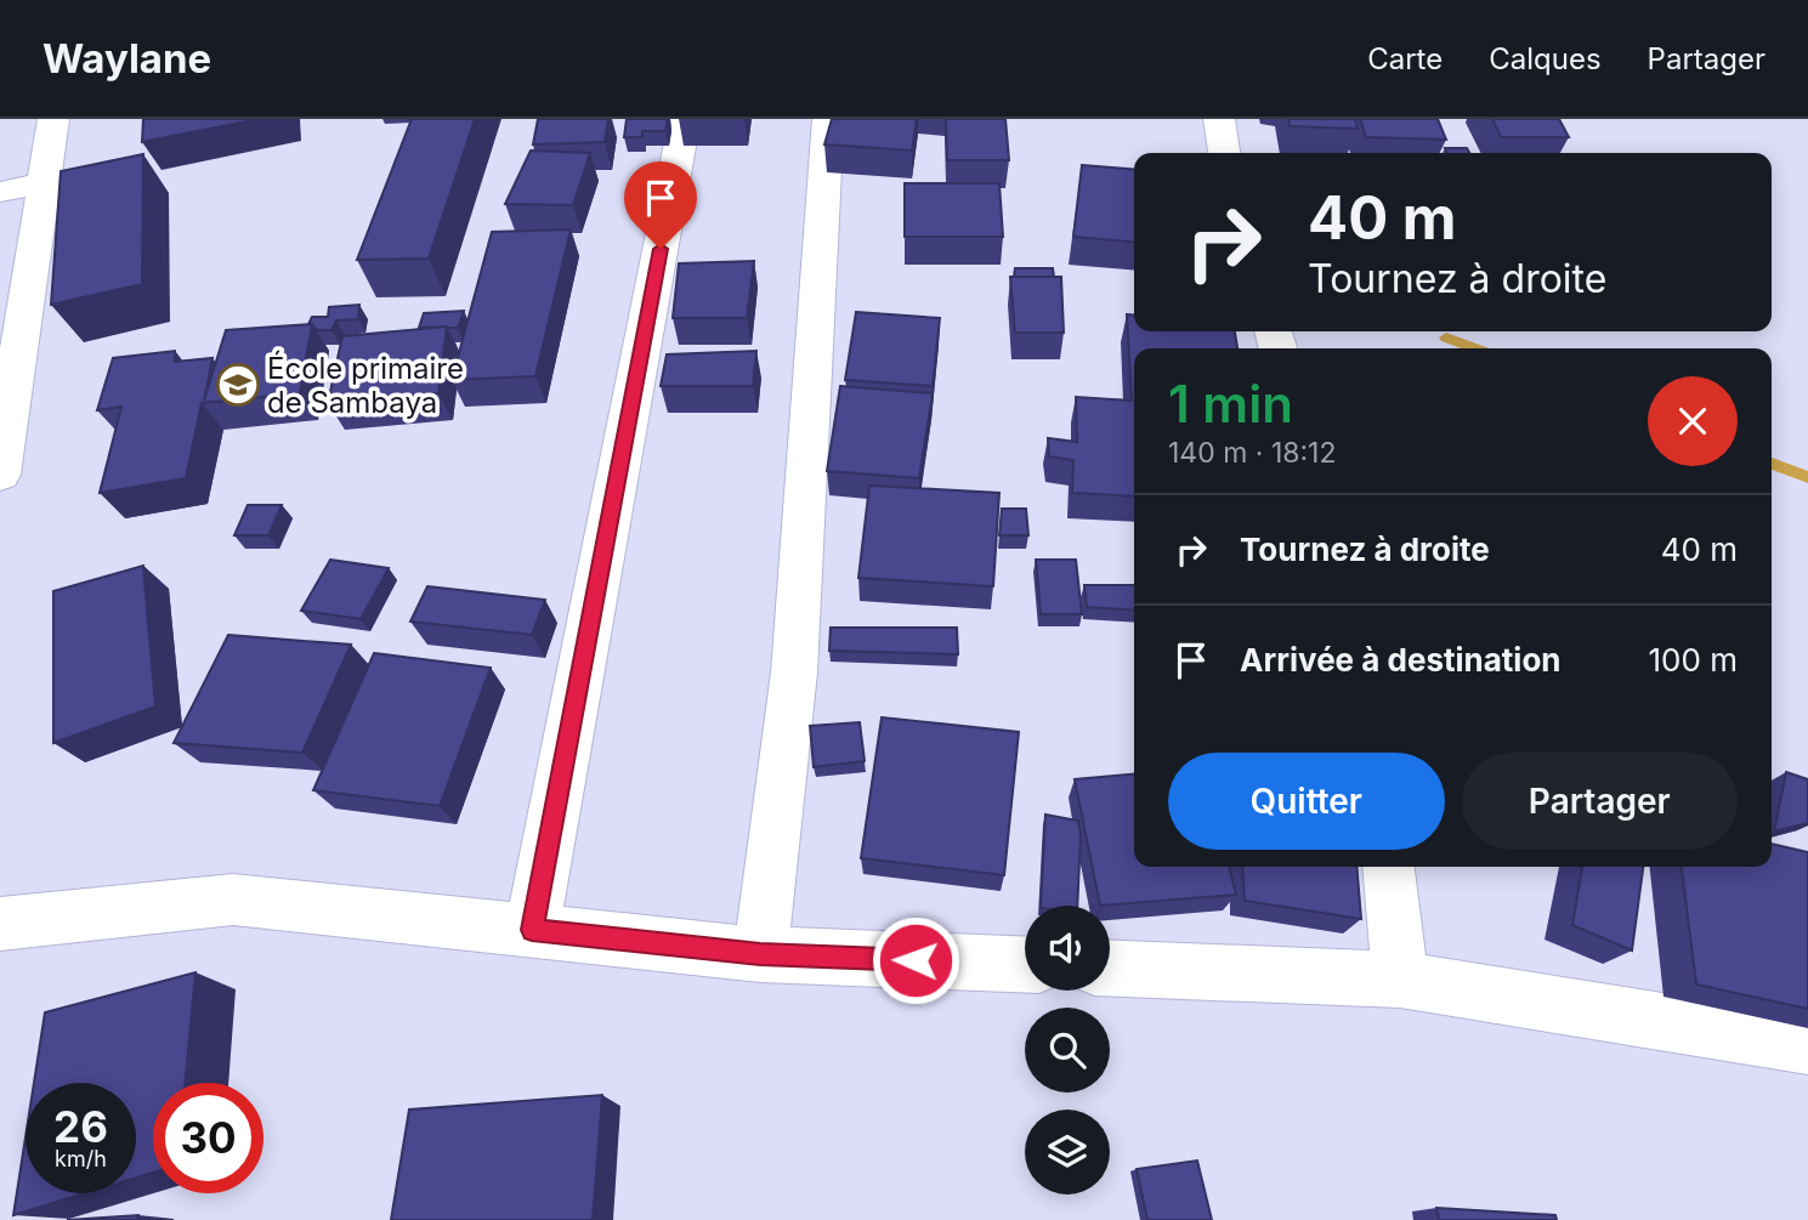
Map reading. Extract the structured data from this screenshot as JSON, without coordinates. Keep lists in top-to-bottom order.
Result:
{
  "places": {
    "school or university": ["École primaire de Sambaya"]
  },
  "page": {
    "header": "Waylane",
    "nav": ["Carte", "Calques", "Partager"],
    "turn": ["40 m", "Tournez à droite"],
    "heading": ["1 min", "140 m · 18:12"],
    "list": [
      {
        "name": "Tournez à droite",
        "value": "40 m"
      },
      {
        "name": "Arrivée à destination",
        "value": "100 m"
      }
    ],
    "buttons": ["Quitter", "Partager"],
    "speed": "26 km/h",
    "limit": "30"
  }
}
